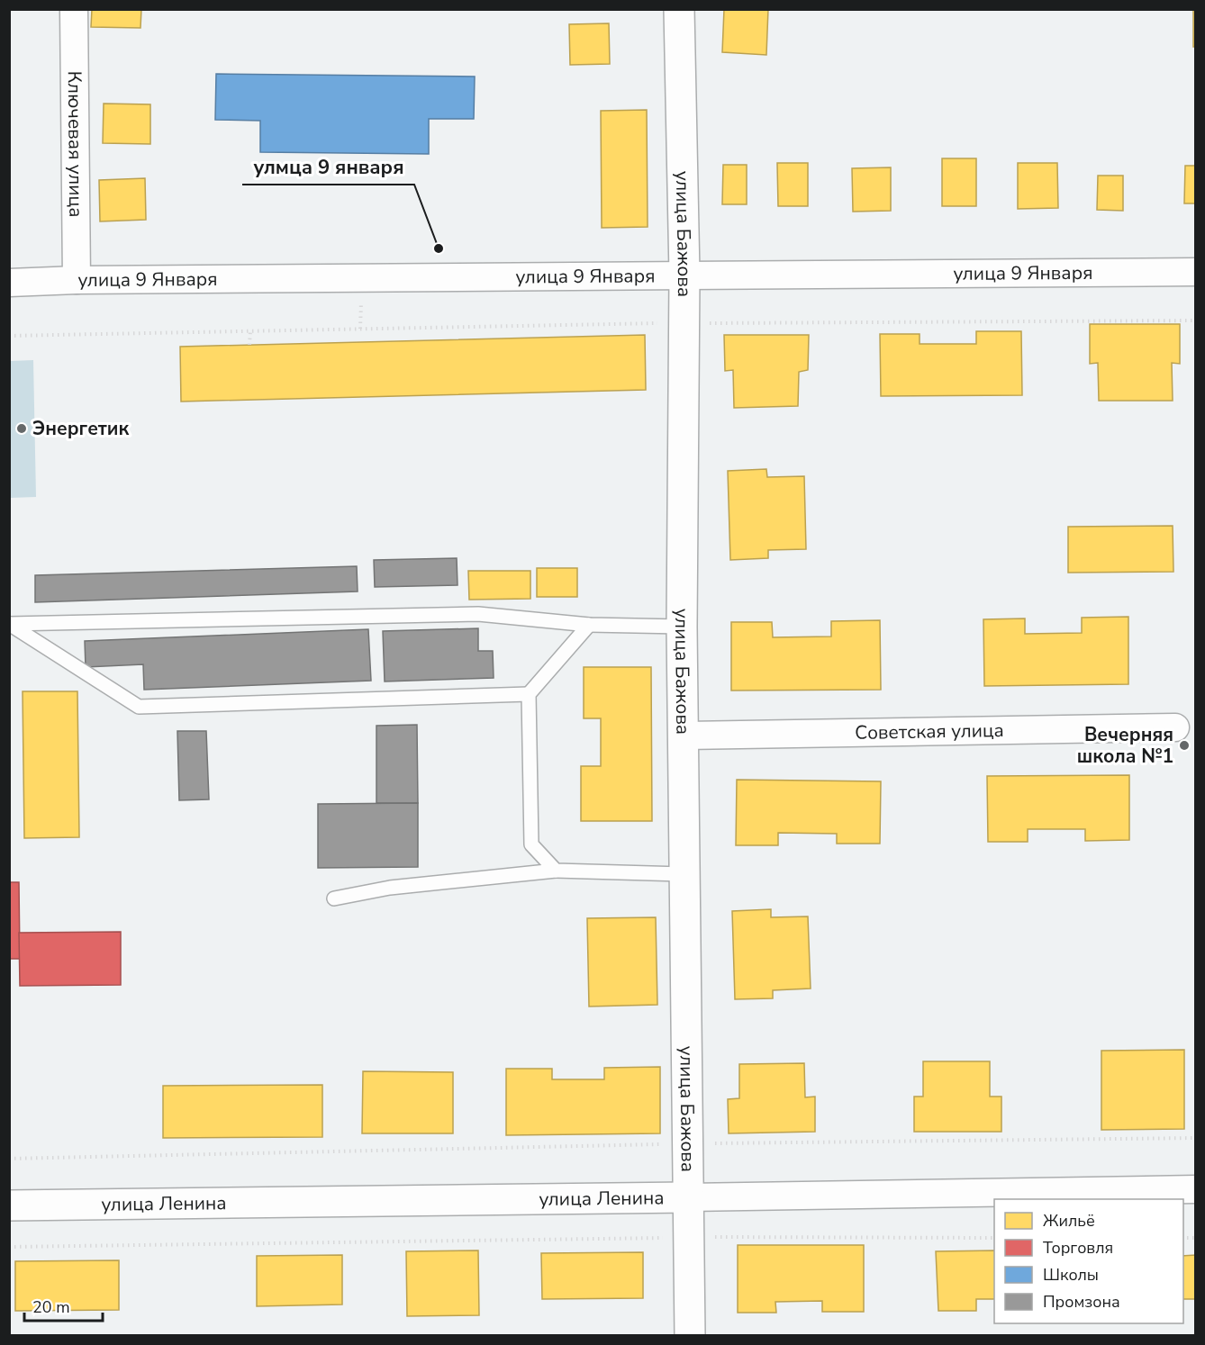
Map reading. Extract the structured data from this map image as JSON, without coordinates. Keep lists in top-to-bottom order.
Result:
{
  "streets": {
    "street": [
      "Ключевая улица",
      "улица Бажова",
      "улица 9 Января",
      "Советская улица",
      "улица Ленина"
    ]
  },
  "crossings": [
    ["Ключевая улица", "улица 9 Января"],
    ["улица Бажова", "улица 9 Января"],
    ["улица Бажова", "Советская улица"],
    ["улица Бажова", "улица Ленина"]
  ],
  "places": ["улмца 9 января", "Энергетик", "Вечерняя школа №1"],
  "legend": [
    "Жильё",
    "Торговля",
    "Школы",
    "Промзона"
  ],
  "scale_bar": "20 m"
}
